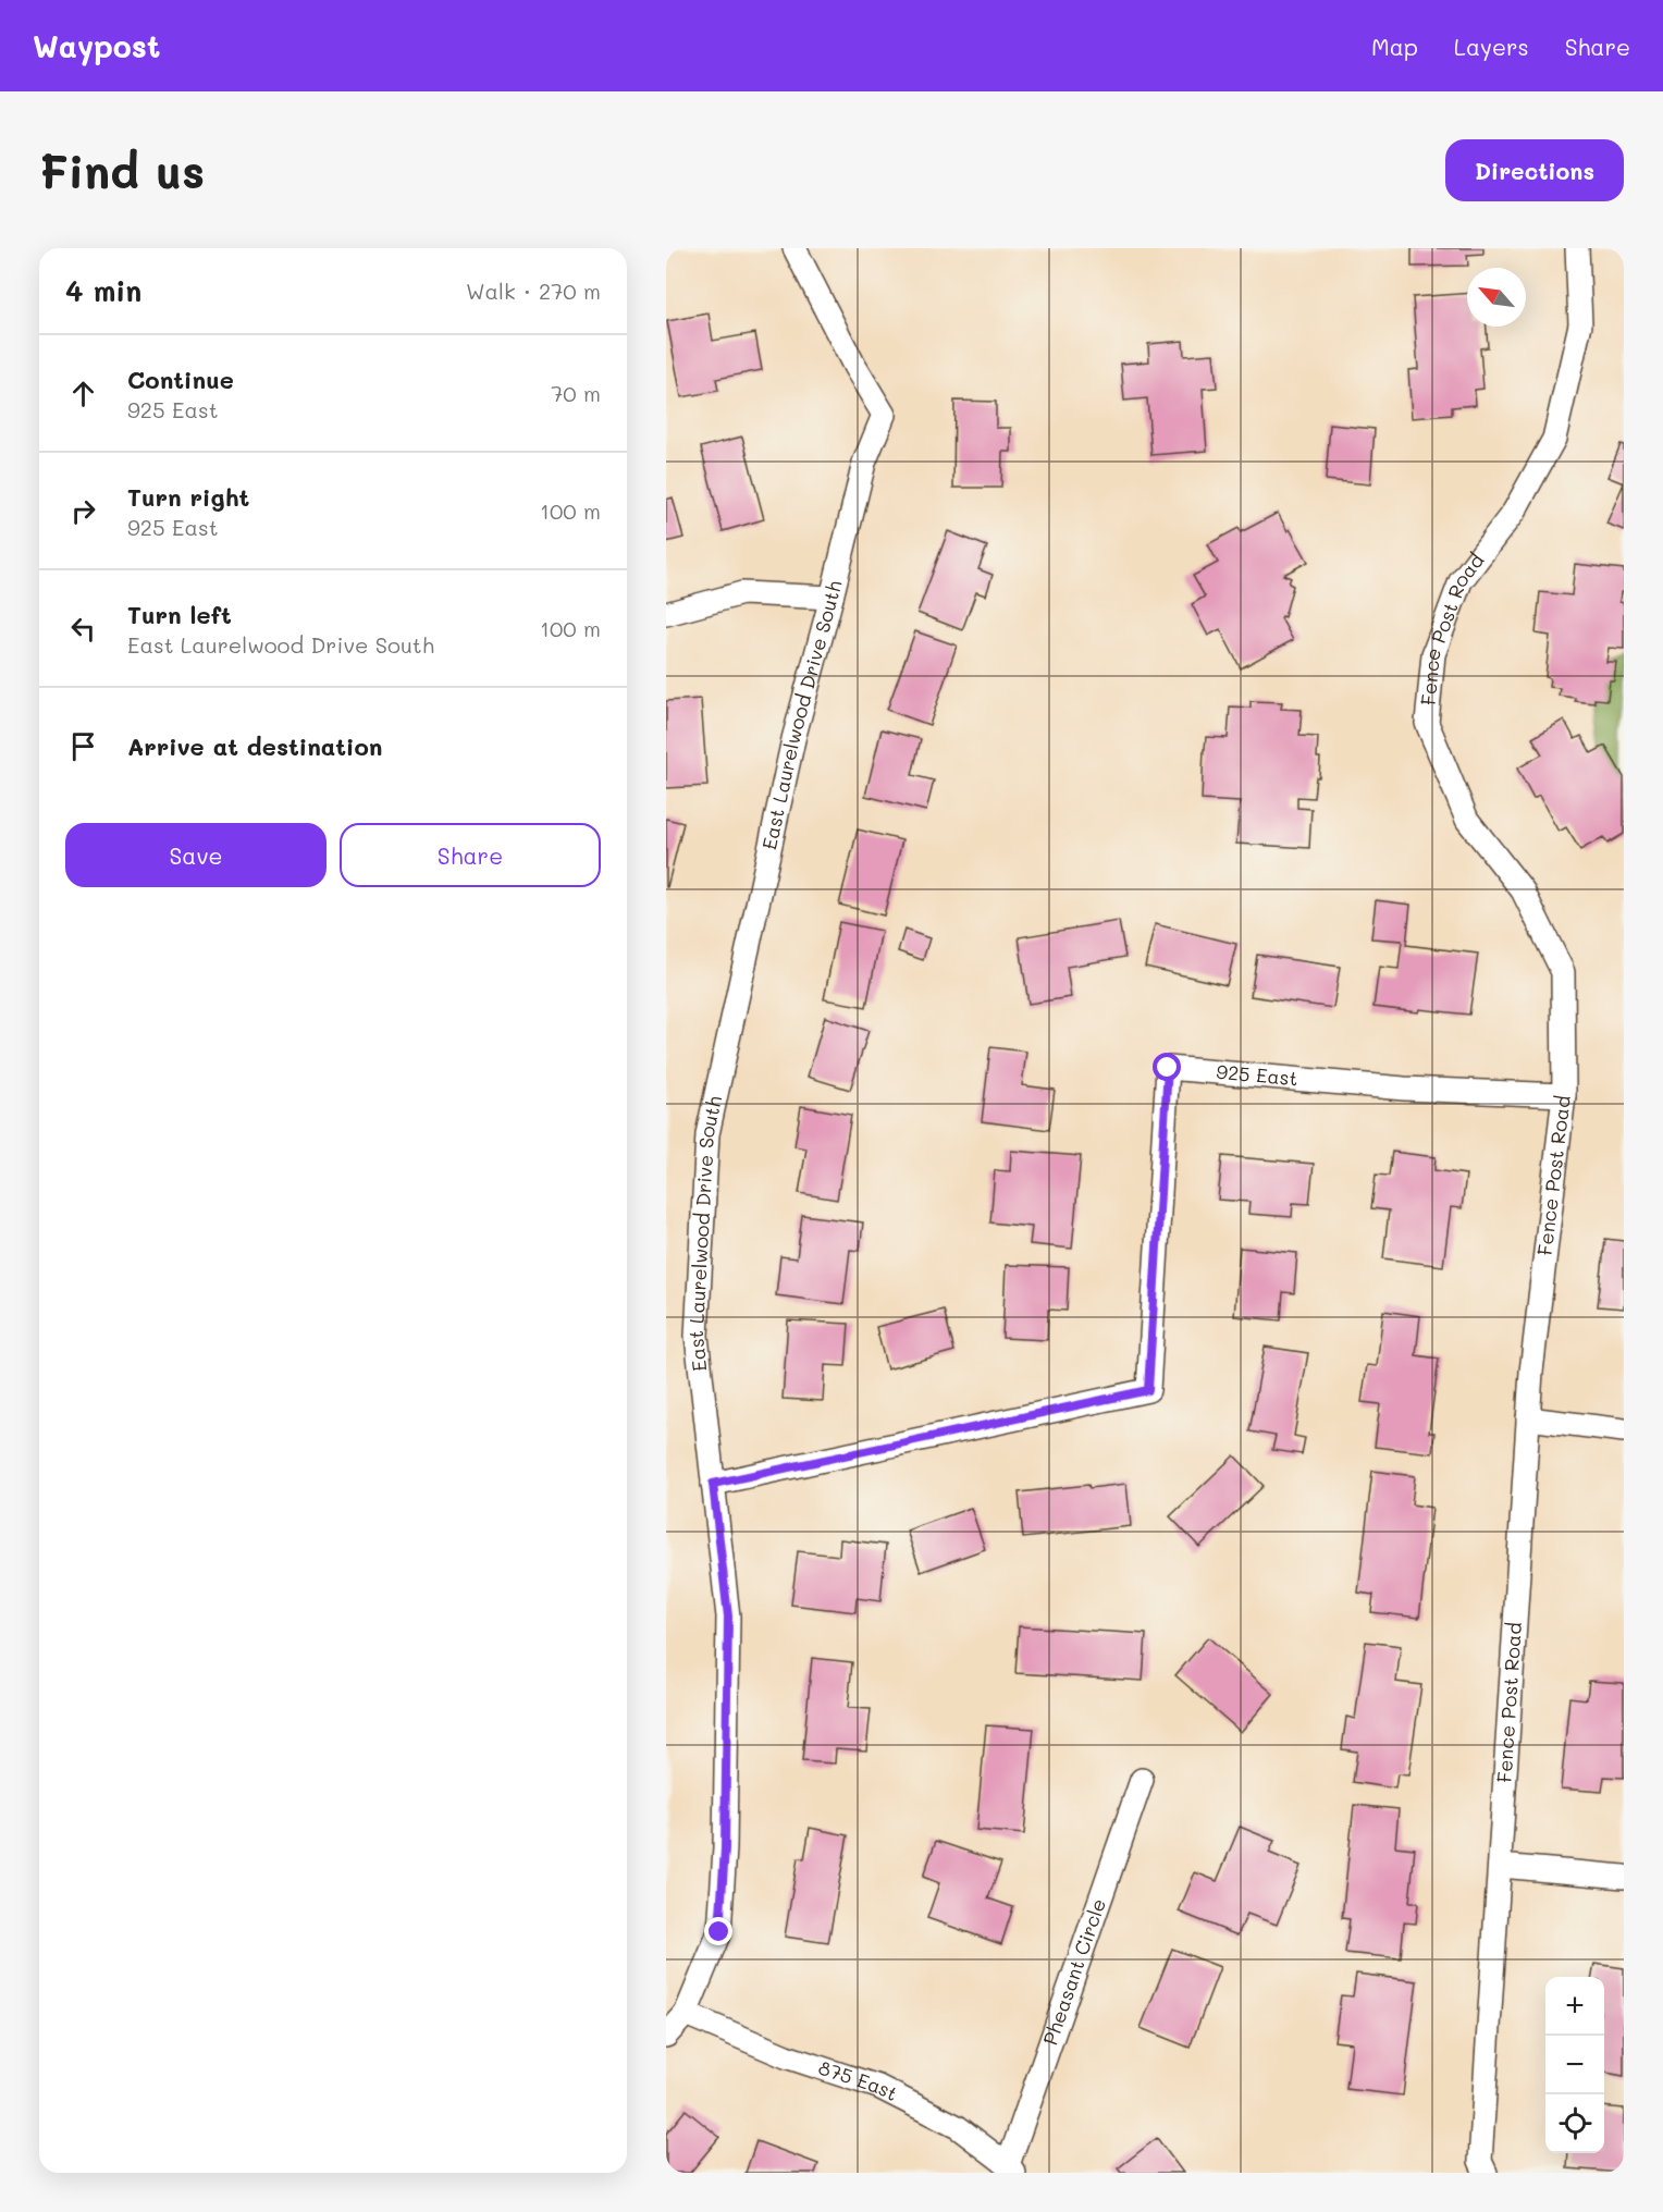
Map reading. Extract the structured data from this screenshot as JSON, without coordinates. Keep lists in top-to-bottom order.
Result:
{
  "streets": {
    "street": [
      "Fence Post Road",
      "East Laurelwood Drive South",
      "925 East",
      "Pheasant Circle",
      "875 East"
    ]
  },
  "crossings": [
    ["Fence Post Road", "925 East"],
    ["East Laurelwood Drive South", "925 East"],
    ["East Laurelwood Drive South", "875 East"],
    ["Pheasant Circle", "875 East"]
  ],
  "north": "top left",
  "page": {
    "header": "Waypost",
    "nav": ["Map", "Layers", "Share"],
    "buttons": [
      "Directions",
      ["Save", "Share"]
    ],
    "title": "Find us",
    "heading": ["4 min", "Walk · 270 m"],
    "list": [
      ["Continue", "925 East", "70 m"],
      ["Turn right", "925 East", "100 m"],
      ["Turn left", "East Laurelwood Drive South", "100 m"],
      "Arrive at destination"
    ],
    "map_buttons": ["+", "−"]
  }
}
